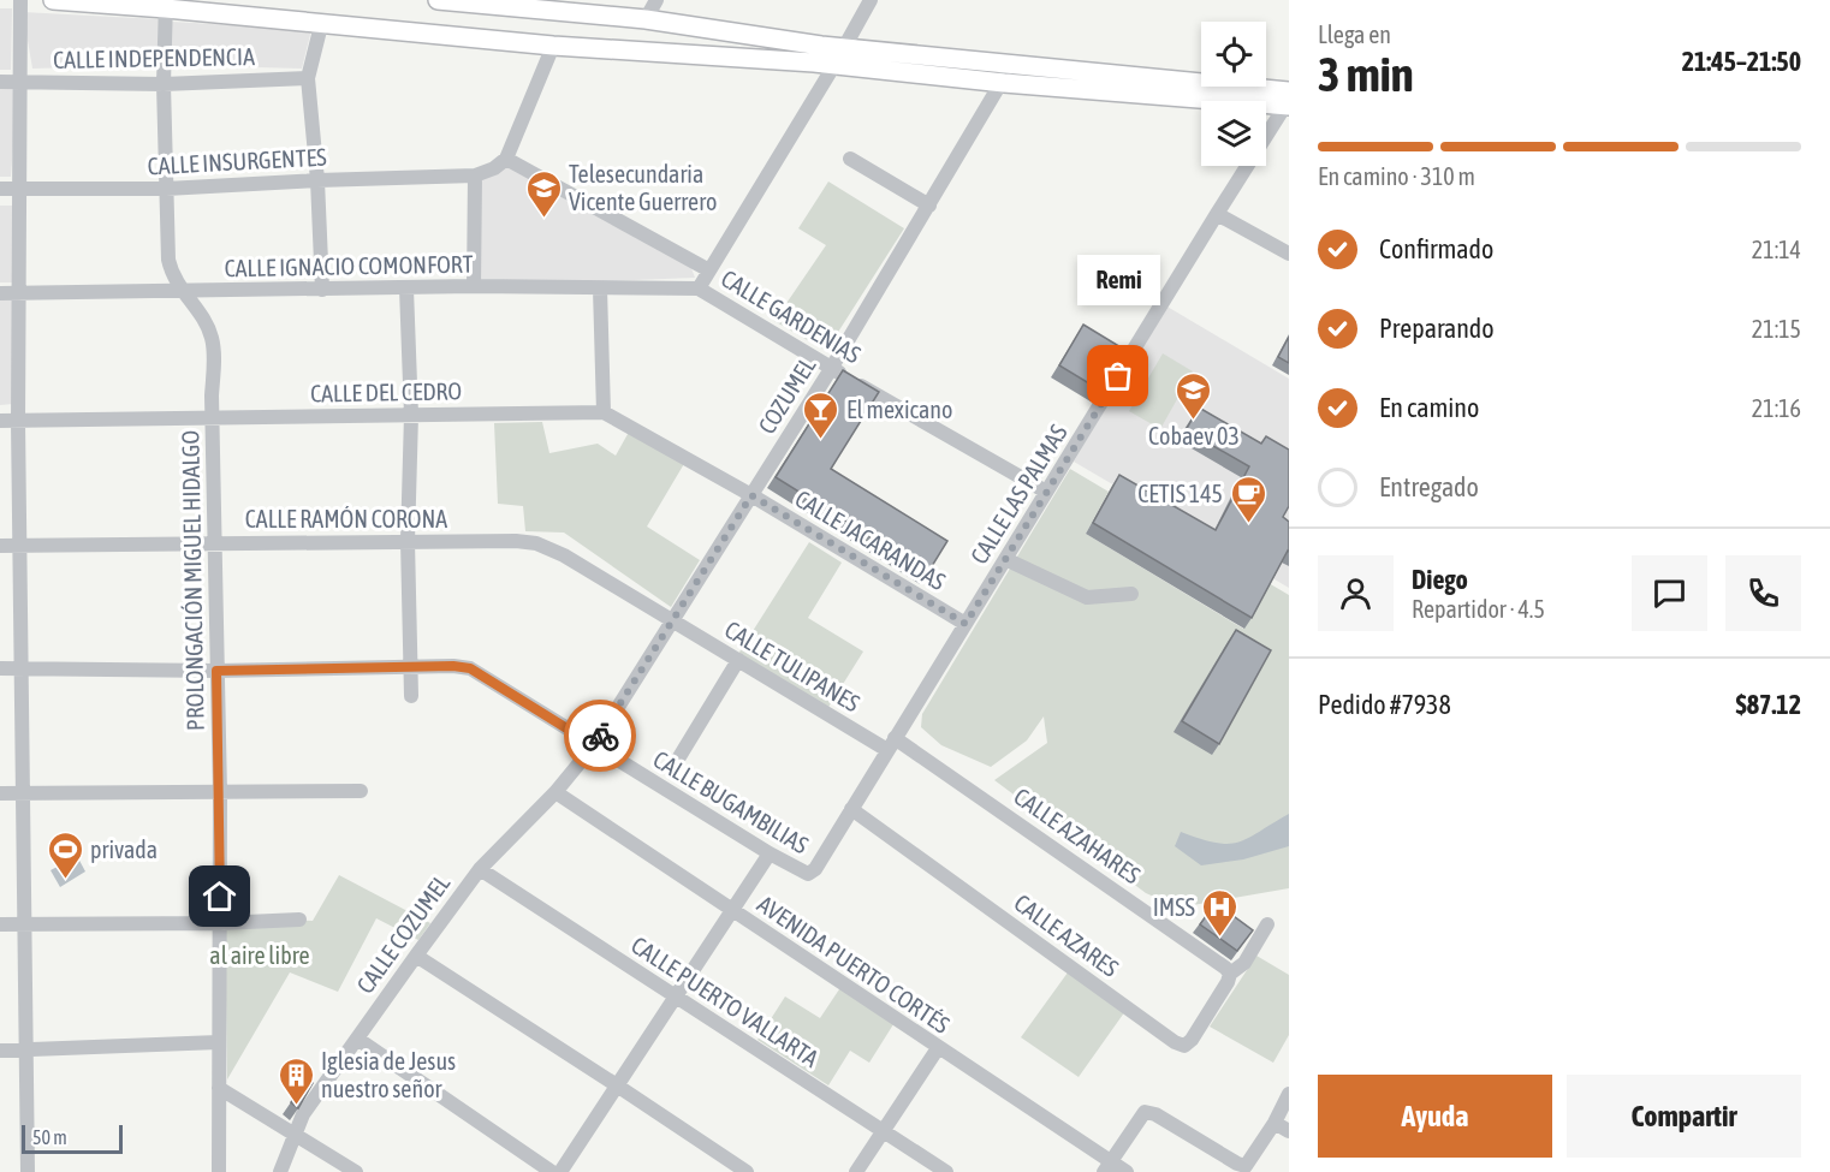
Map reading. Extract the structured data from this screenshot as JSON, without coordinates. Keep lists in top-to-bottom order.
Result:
{
  "streets": {
    "street": [
      "CALLE INDEPENDENCIA",
      "CALLE INSURGENTES",
      "CALLE IGNACIO COMONFORT",
      "CALLE GARDENIAS",
      "CALLE DEL CEDRO",
      "COZUMEL",
      "CALLE LAS PALMAS",
      "CALLE RAMÓN CORONA",
      "CALLE JACARANDAS",
      "PROLONGACIÓN MIGUEL HIDALGO",
      "CALLE TULIPANES",
      "CALLE BUGAMBILIAS",
      "CALLE AZAHARES",
      "CALLE COZUMEL",
      "CALLE AZARES",
      "AVENIDA PUERTO CORTÉS",
      "CALLE PUERTO VALLARTA"
    ]
  },
  "crossings": [
    ["CALLE INDEPENDENCIA", "PROLONGACIÓN MIGUEL HIDALGO"],
    ["CALLE INSURGENTES", "PROLONGACIÓN MIGUEL HIDALGO"],
    ["CALLE IGNACIO COMONFORT", "CALLE GARDENIAS"],
    ["CALLE IGNACIO COMONFORT", "PROLONGACIÓN MIGUEL HIDALGO"],
    ["CALLE GARDENIAS", "COZUMEL"],
    ["CALLE GARDENIAS", "CALLE LAS PALMAS"],
    ["CALLE DEL CEDRO", "PROLONGACIÓN MIGUEL HIDALGO"],
    ["COZUMEL", "CALLE RAMÓN CORONA"],
    ["COZUMEL", "CALLE JACARANDAS"],
    ["COZUMEL", "CALLE TULIPANES"],
    ["COZUMEL", "CALLE BUGAMBILIAS"],
    ["COZUMEL", "CALLE COZUMEL"],
    ["CALLE LAS PALMAS", "CALLE JACARANDAS"],
    ["CALLE LAS PALMAS", "CALLE TULIPANES"],
    ["CALLE LAS PALMAS", "CALLE BUGAMBILIAS"],
    ["CALLE LAS PALMAS", "CALLE AZAHARES"],
    ["CALLE LAS PALMAS", "CALLE AZARES"],
    ["CALLE RAMÓN CORONA", "PROLONGACIÓN MIGUEL HIDALGO"],
    ["CALLE RAMÓN CORONA", "CALLE TULIPANES"],
    ["PROLONGACIÓN MIGUEL HIDALGO", "CALLE BUGAMBILIAS"],
    ["CALLE TULIPANES", "CALLE AZAHARES"],
    ["CALLE BUGAMBILIAS", "CALLE COZUMEL"],
    ["CALLE AZAHARES", "CALLE AZARES"],
    ["CALLE COZUMEL", "AVENIDA PUERTO CORTÉS"],
    ["CALLE COZUMEL", "CALLE PUERTO VALLARTA"]
  ],
  "parks": ["al aire libre"],
  "places": {
    "school or university": ["Telesecundaria Vicente Guerrero", "Cobaev 03"],
    "other": ["Remi"],
    "bar": ["El mexicano"],
    "cafe": ["CETIS 145"],
    "sports": ["privada"],
    "hospital": ["IMSS"],
    "building": ["Iglesia de Jesus nuestro señor"]
  },
  "scale_bar": "50 m",
  "page": {
    "heading": ["3 min", "Llega en", "21:45–21:50"],
    "panel": [
      "Diego",
      "Repartidor · 4.5",
      "Pedido #7938",
      "$87.12"
    ],
    "bar": "En camino · 310 m",
    "list": [
      ["Confirmado", "21:14"],
      ["Preparando", "21:15"],
      ["En camino", "21:16"],
      "Entregado"
    ],
    "bubble": "Remi",
    "buttons": ["Ayuda", "Compartir"],
    "scale": "50 m"
  }
}
